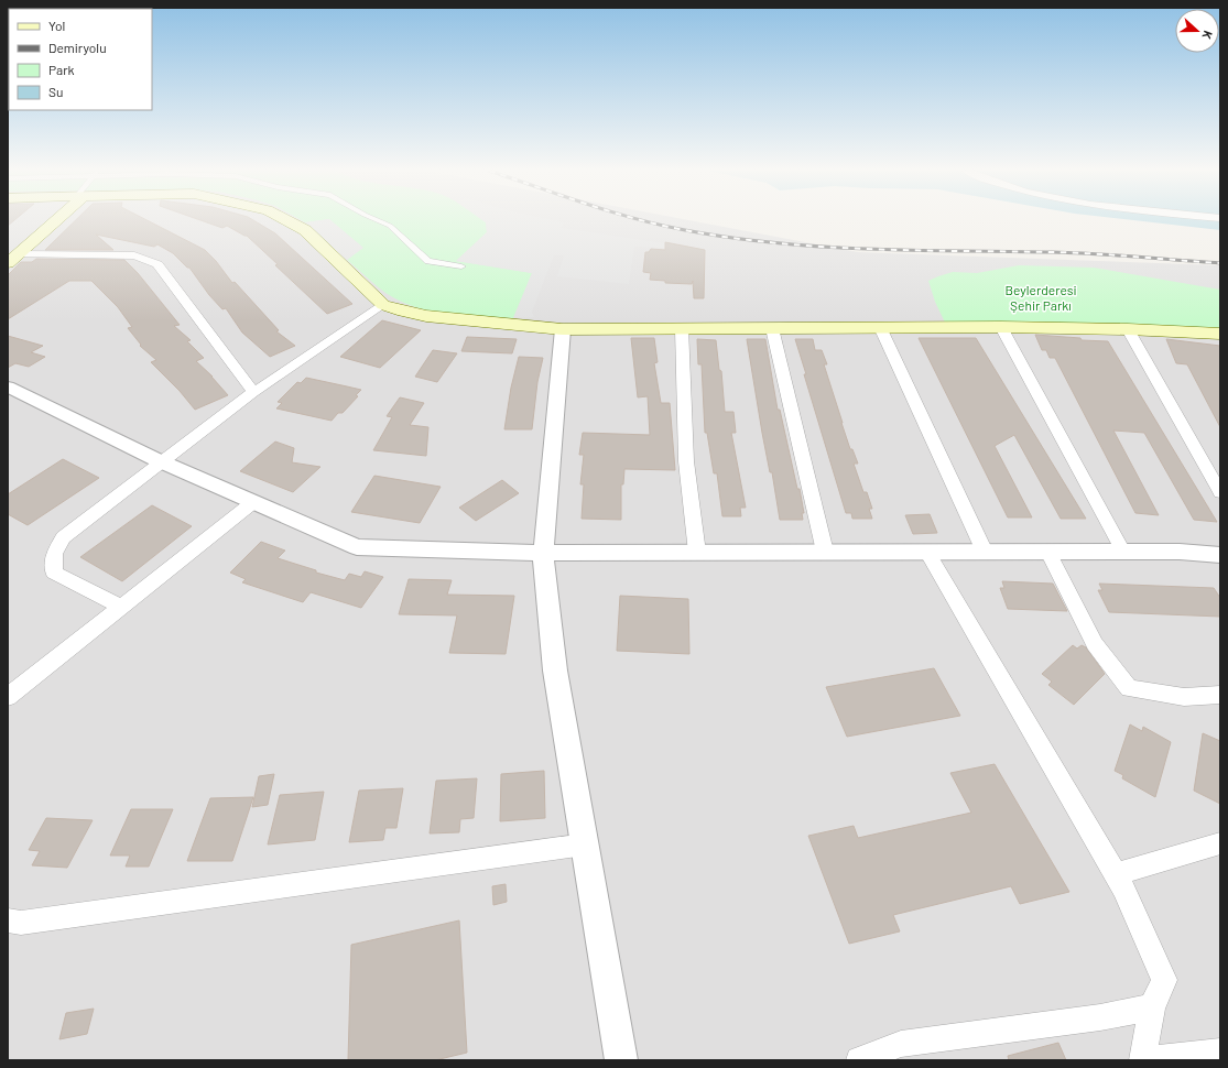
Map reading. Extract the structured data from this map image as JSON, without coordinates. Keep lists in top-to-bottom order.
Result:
{
  "parks": ["Beylerderesi Şehir Parkı"],
  "legend": [
    "Yol",
    "Demiryolu",
    "Park",
    "Su"
  ],
  "north": "right"
}
